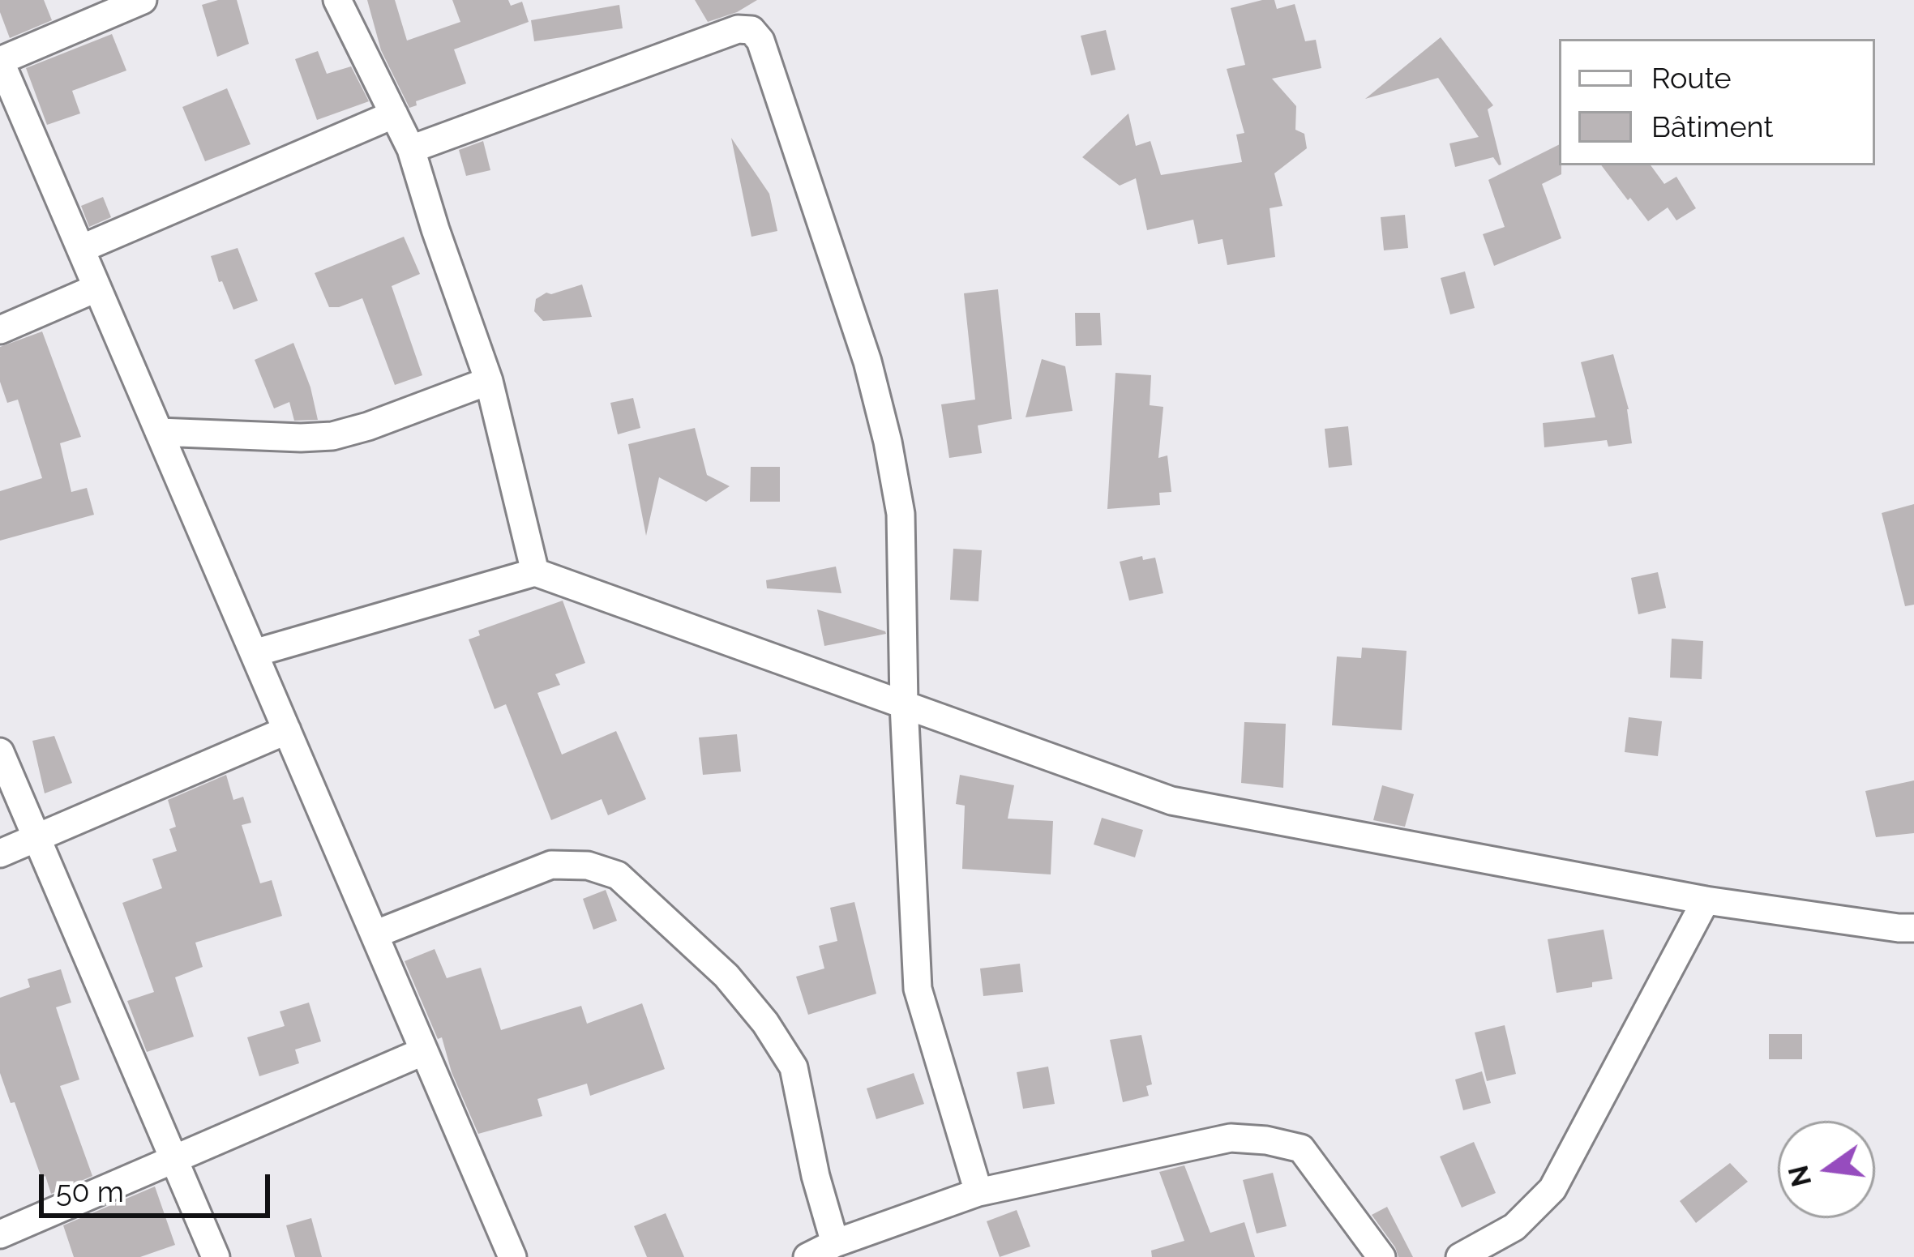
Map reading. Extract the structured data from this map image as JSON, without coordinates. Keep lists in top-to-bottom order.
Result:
{
  "legend": ["Route", "Bâtiment"],
  "scale_bar": "50 m",
  "north": "left"
}
